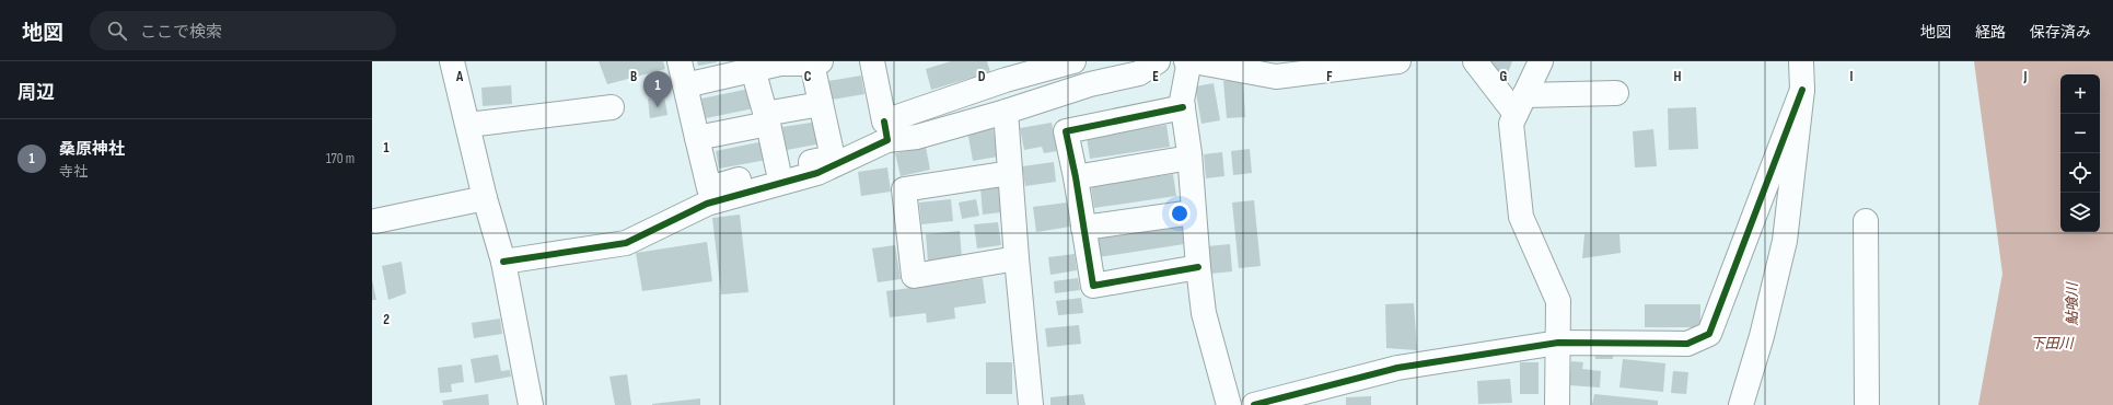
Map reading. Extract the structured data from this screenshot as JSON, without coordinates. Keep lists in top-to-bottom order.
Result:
{
  "water": ["鮎喰川", "下田川"],
  "page": {
    "header": "地図",
    "search": "ここで検索",
    "nav": ["地図", "経路", "保存済み"],
    "heading": "周辺",
    "pins": "1",
    "map_buttons": ["+", "−"],
    "list": [
      {
        "mark": "1",
        "name": "桑原神社",
        "note": "寺社",
        "value": "170 m"
      }
    ]
  },
  "grid": {
    "columns": [
      "A",
      "B",
      "C",
      "D",
      "E",
      "F",
      "G",
      "H",
      "I",
      "J"
    ],
    "rows": ["1", "2"]
  }
}
